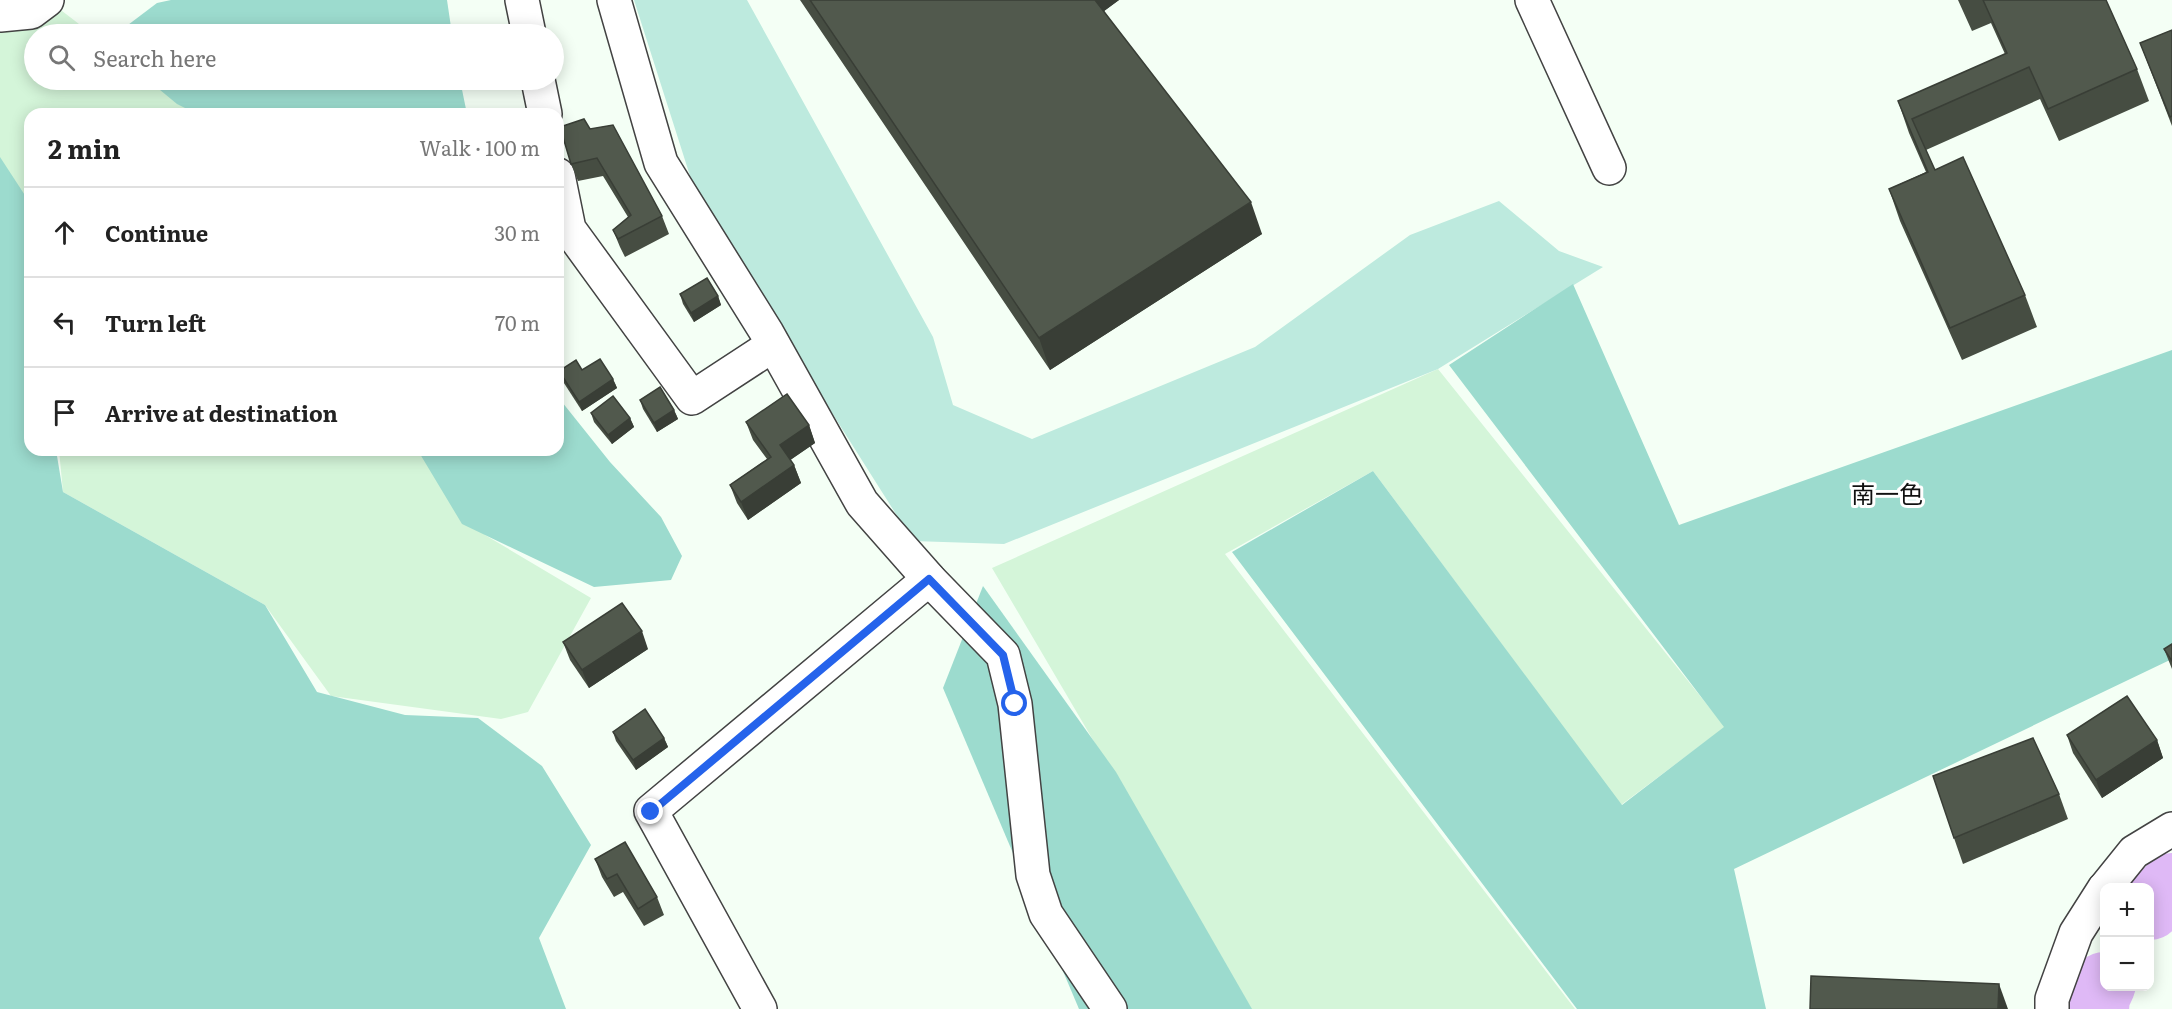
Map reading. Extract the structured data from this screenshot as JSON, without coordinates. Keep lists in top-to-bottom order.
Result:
{
  "districts": ["南一色"],
  "page": {
    "search": "Search here",
    "heading": ["2 min", "Walk · 100 m"],
    "list": [
      ["Continue", "30 m"],
      ["Turn left", "70 m"],
      "Arrive at destination"
    ],
    "map_buttons": ["+", "−"]
  }
}
